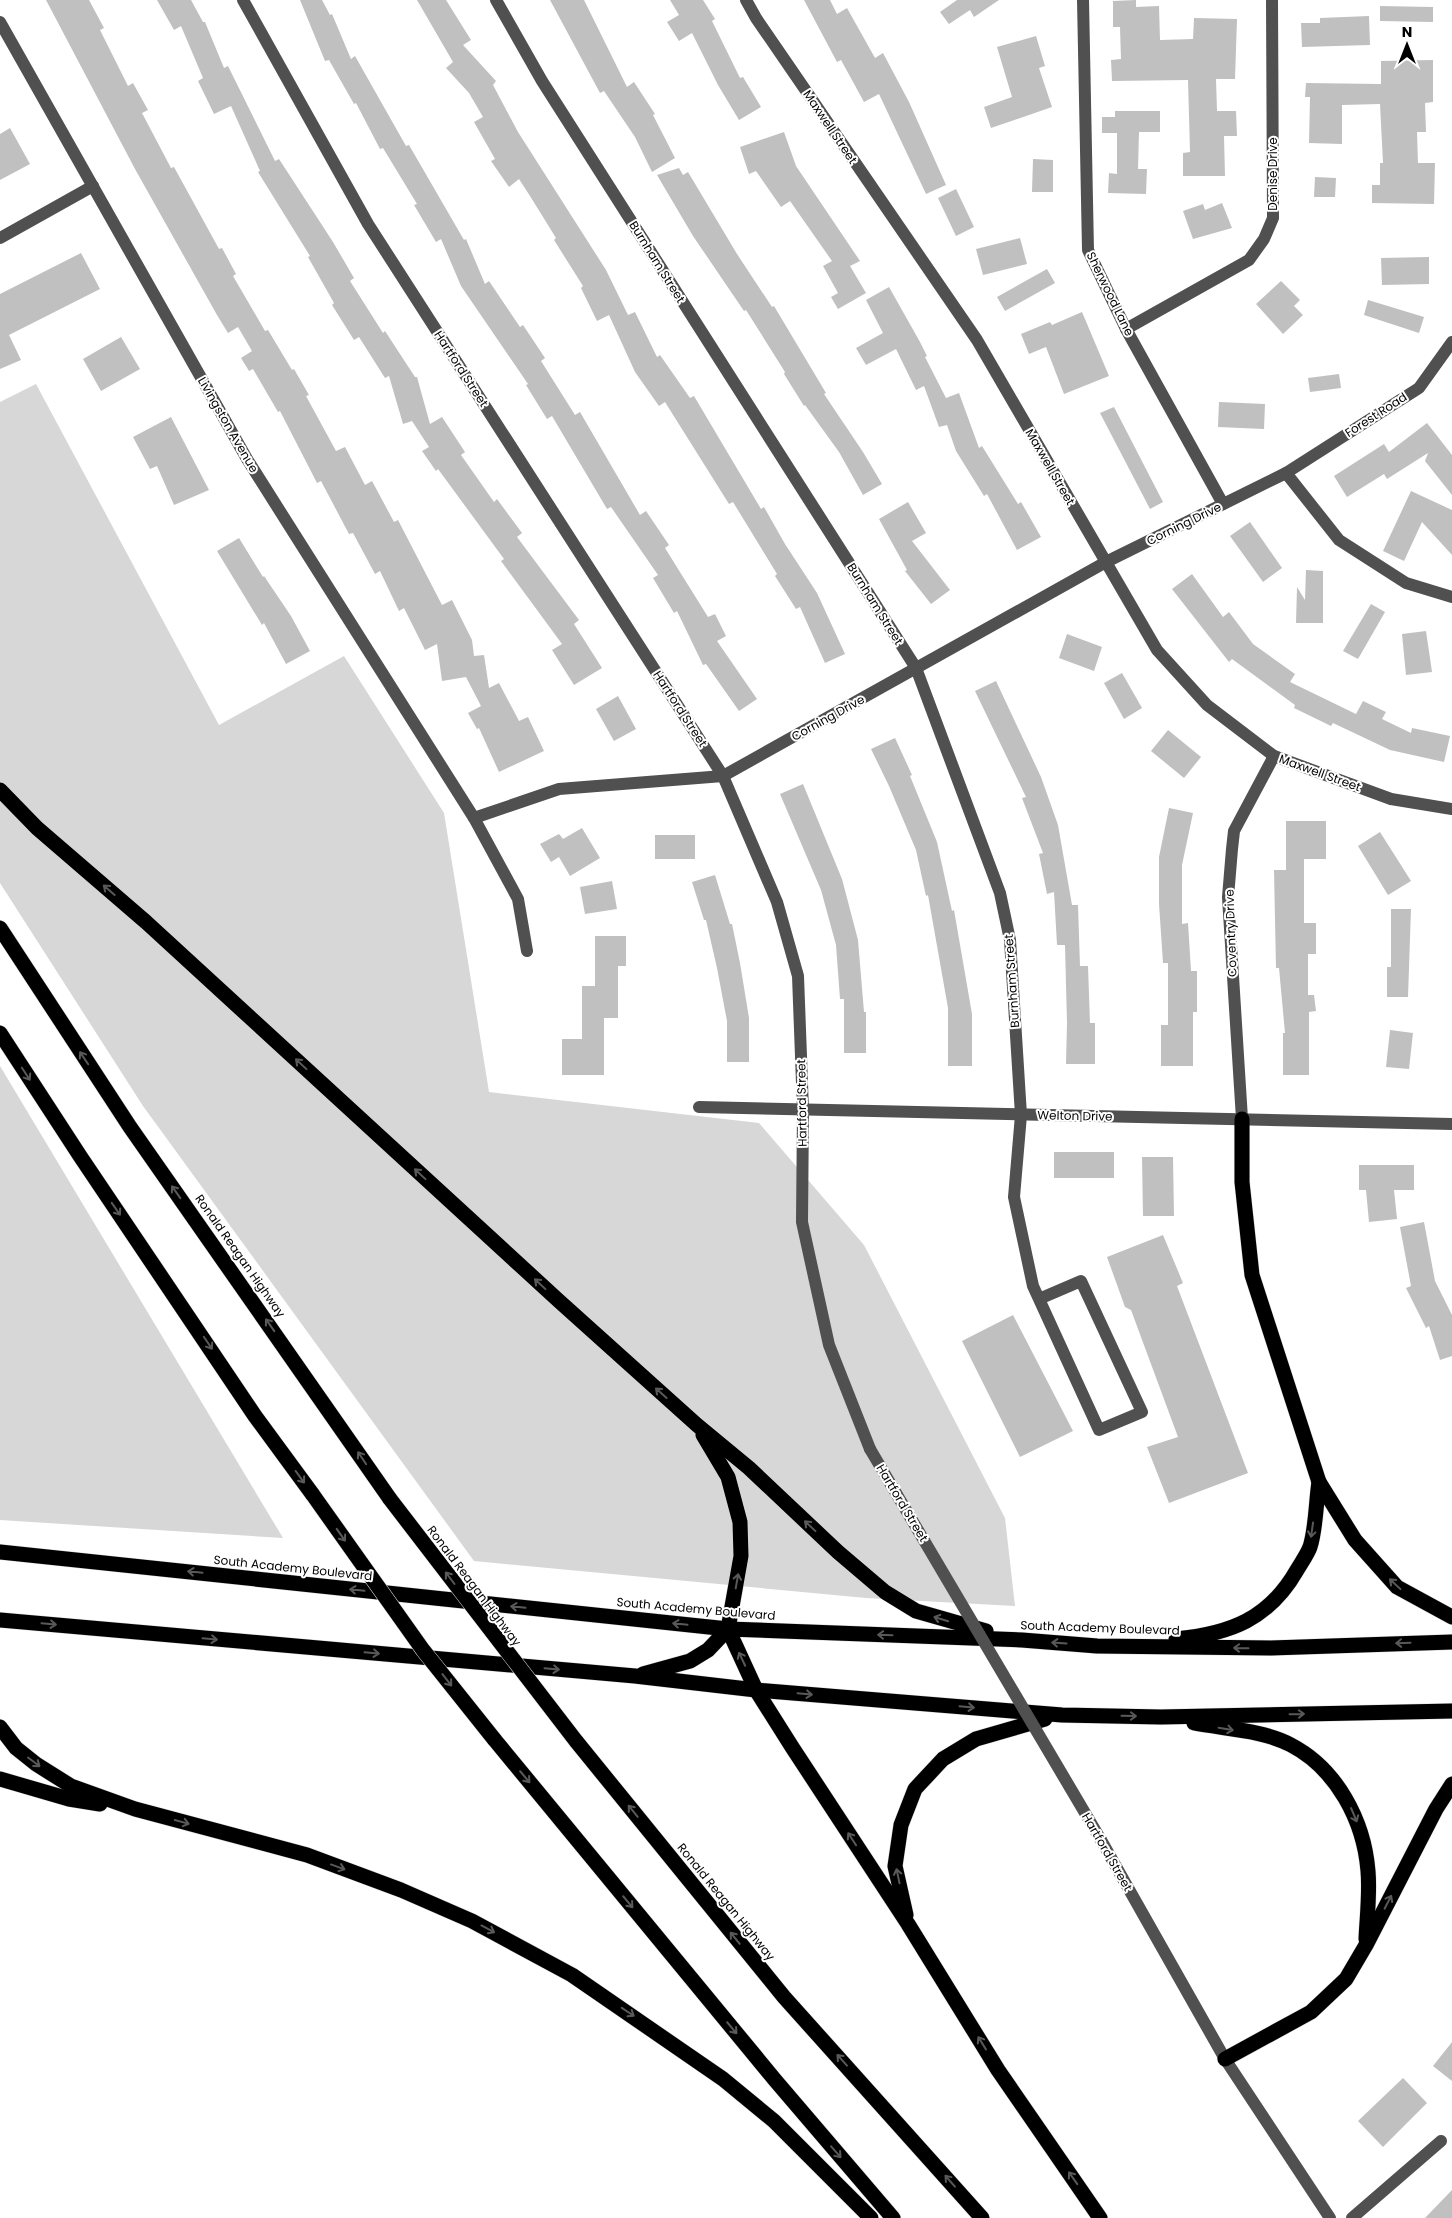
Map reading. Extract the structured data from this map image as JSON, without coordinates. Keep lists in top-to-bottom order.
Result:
{
  "streets": {
    "highway": ["Ronald Reagan Highway", "South Academy Boulevard"],
    "street": [
      "Maxwell Street",
      "Denise Drive",
      "Burnham Street",
      "Sherwood Lane",
      "Hartford Street",
      "Forest Road",
      "Livingston Avenue",
      "Corning Drive",
      "Coventry Drive",
      "Welton Drive"
    ]
  },
  "crossings": [
    ["Maxwell Street", "Corning Drive"],
    ["Maxwell Street", "Coventry Drive"],
    ["Denise Drive", "Sherwood Lane"],
    ["Burnham Street", "Corning Drive"],
    ["Burnham Street", "Welton Drive"],
    ["Sherwood Lane", "Corning Drive"],
    ["Hartford Street", "Corning Drive"],
    ["Hartford Street", "Welton Drive"],
    ["Forest Road", "Corning Drive"],
    ["Livingston Avenue", "Corning Drive"],
    ["Coventry Drive", "Welton Drive"]
  ],
  "north": "top"
}
